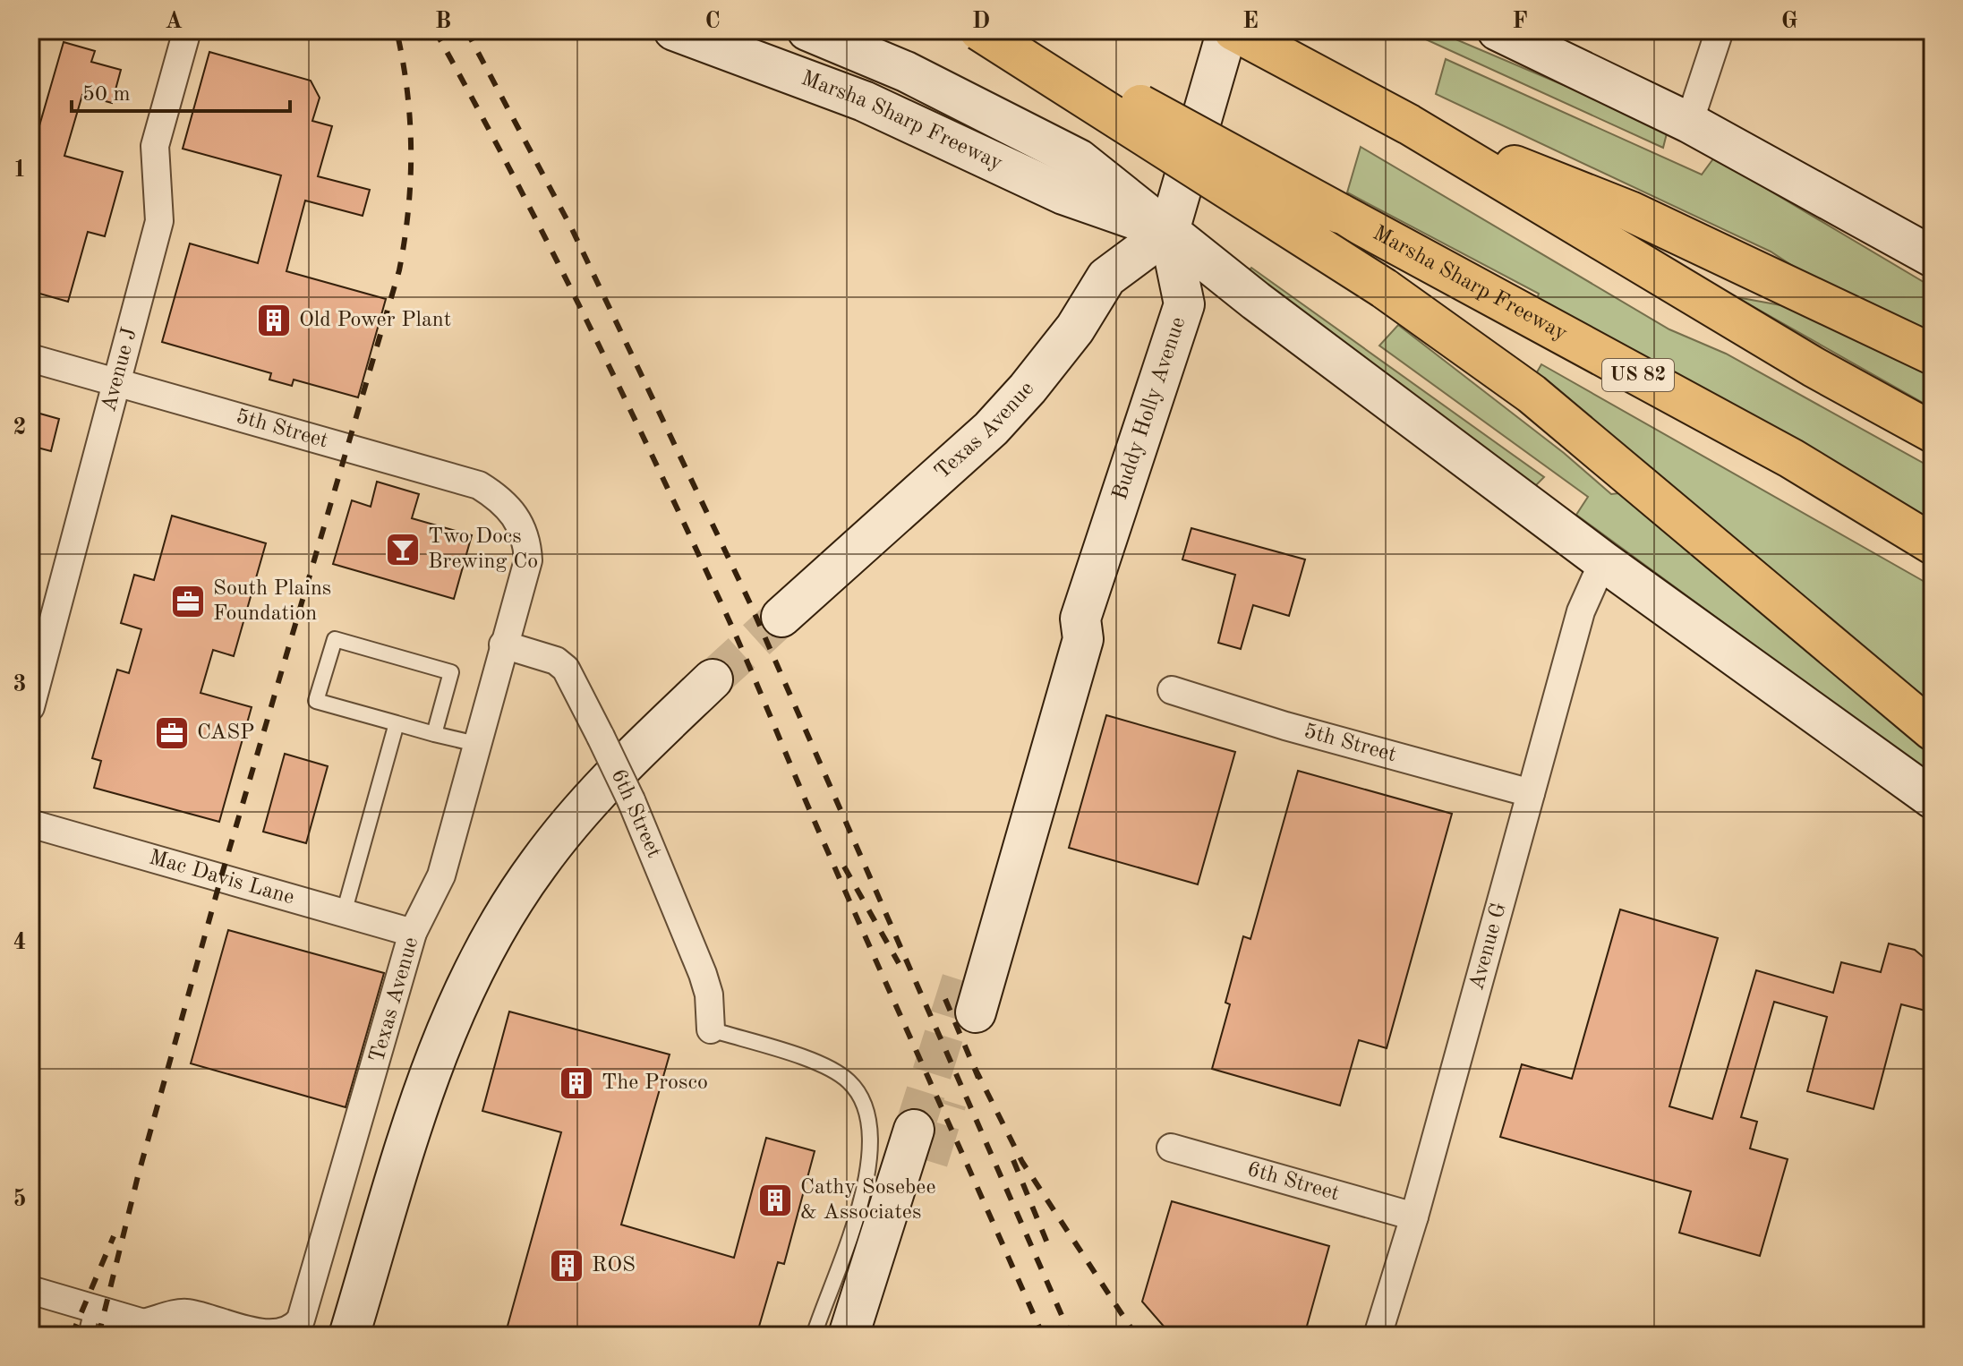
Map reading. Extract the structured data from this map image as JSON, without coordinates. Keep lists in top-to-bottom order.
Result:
{
  "streets": {
    "highway": ["Marsha Sharp Freeway", "US 82"],
    "main road": ["Buddy Holly Avenue", "Texas Avenue"],
    "street": [
      "Avenue J",
      "5th Street",
      "6th Street",
      "Mac Davis Lane",
      "Avenue G"
    ]
  },
  "crossings": [
    ["Marsha Sharp Freeway", "Buddy Holly Avenue"],
    ["Marsha Sharp Freeway", "Texas Avenue"],
    ["Marsha Sharp Freeway", "Avenue G"],
    ["Avenue J", "5th Street"],
    ["Buddy Holly Avenue", "Texas Avenue"],
    ["5th Street", "Texas Avenue"],
    ["5th Street", "Avenue G"],
    ["Texas Avenue", "6th Street"],
    ["Texas Avenue", "Mac Davis Lane"],
    ["6th Street", "Avenue G"]
  ],
  "places": {
    "building": [
      "Old Power Plant",
      "The Prosco",
      "Cathy Sosebee & Associates",
      "ROS"
    ],
    "bar": ["Two Docs Brewing Co"],
    "office": ["South Plains Foundation", "CASP"]
  },
  "scale_bar": "50 m",
  "grid": {
    "columns": [
      "A",
      "B",
      "C",
      "D",
      "E",
      "F",
      "G"
    ],
    "rows": [
      "1",
      "2",
      "3",
      "4",
      "5"
    ]
  }
}
